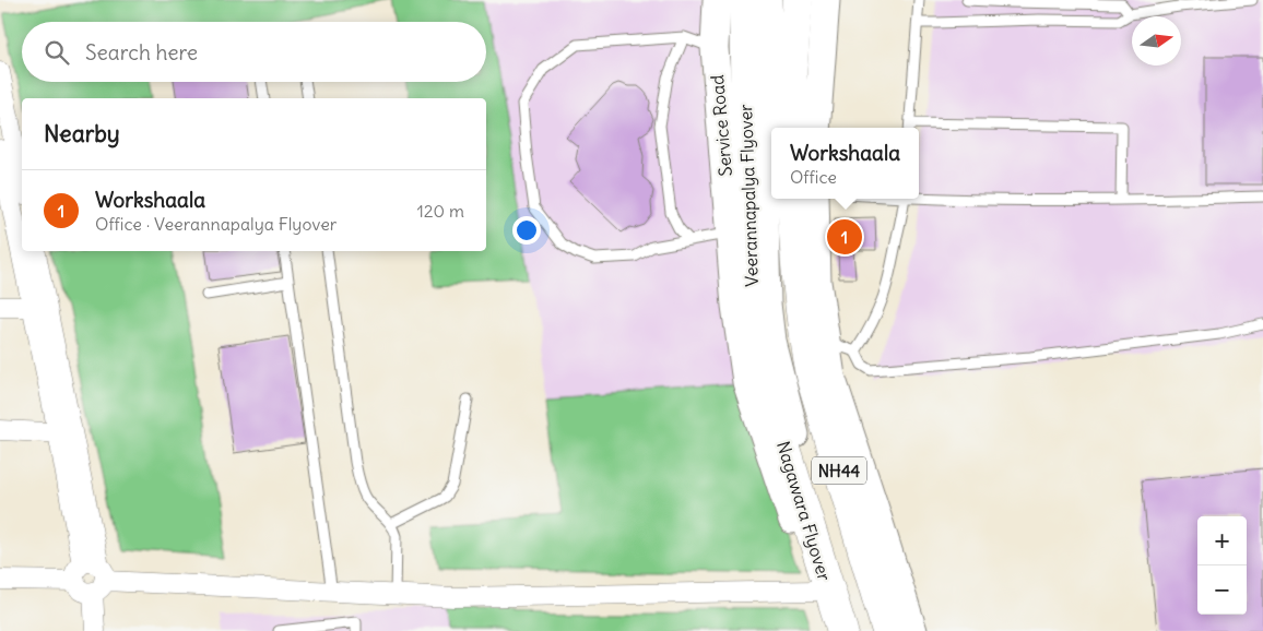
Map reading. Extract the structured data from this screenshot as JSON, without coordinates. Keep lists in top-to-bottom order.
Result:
{
  "streets": {
    "highway": ["Veerannapalya Flyover", "NH44", "Nagawara Flyover"],
    "street": ["Service Road"]
  },
  "crossings": [
    ["Veerannapalya Flyover", "Nagawara Flyover"]
  ],
  "north": "right",
  "page": {
    "search": "Search here",
    "heading": "Nearby",
    "popup": ["Workshaala", "Office"],
    "list": [
      {
        "mark": "1",
        "name": "Workshaala",
        "note": "Office · Veerannapalya Flyover",
        "value": "120 m"
      }
    ],
    "pins": "1",
    "map_buttons": ["+", "−"]
  }
}
